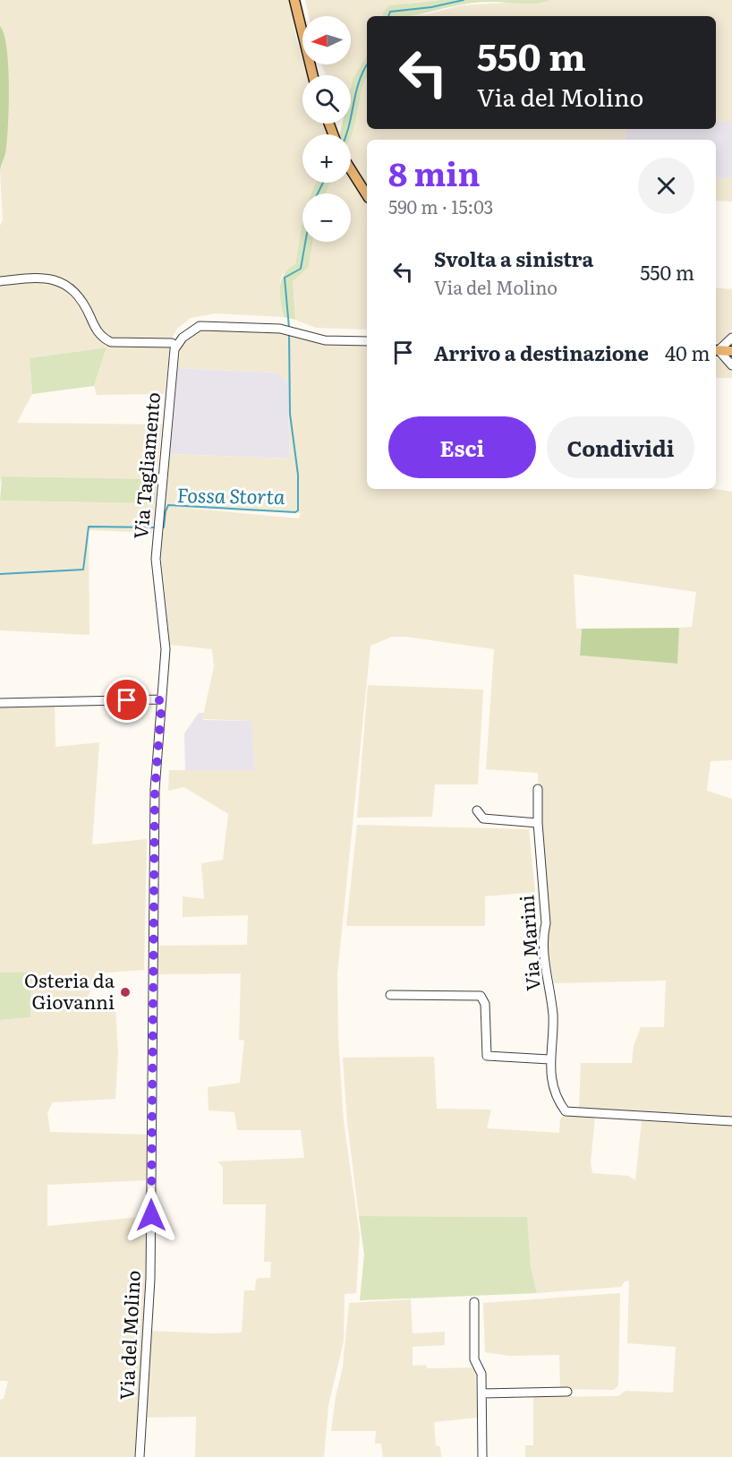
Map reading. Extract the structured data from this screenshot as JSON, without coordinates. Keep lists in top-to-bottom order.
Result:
{
  "streets": {
    "street": ["Via Tagliamento", "Via Marini", "Via del Molino"]
  },
  "crossings": [
    ["Via Tagliamento", "Via del Molino"]
  ],
  "water": ["Fossa Storta"],
  "places": ["Osteria da Giovanni"],
  "north": "left",
  "page": {
    "map_buttons": ["+", "−"],
    "turn": ["550 m", "Via del Molino"],
    "heading": ["8 min", "590 m · 15:03"],
    "list": [
      {
        "name": "Svolta a sinistra",
        "note": "Via del Molino",
        "value": "550 m"
      },
      {
        "name": "Arrivo a destinazione",
        "value": "40 m"
      }
    ],
    "buttons": ["Esci", "Condividi"]
  }
}
